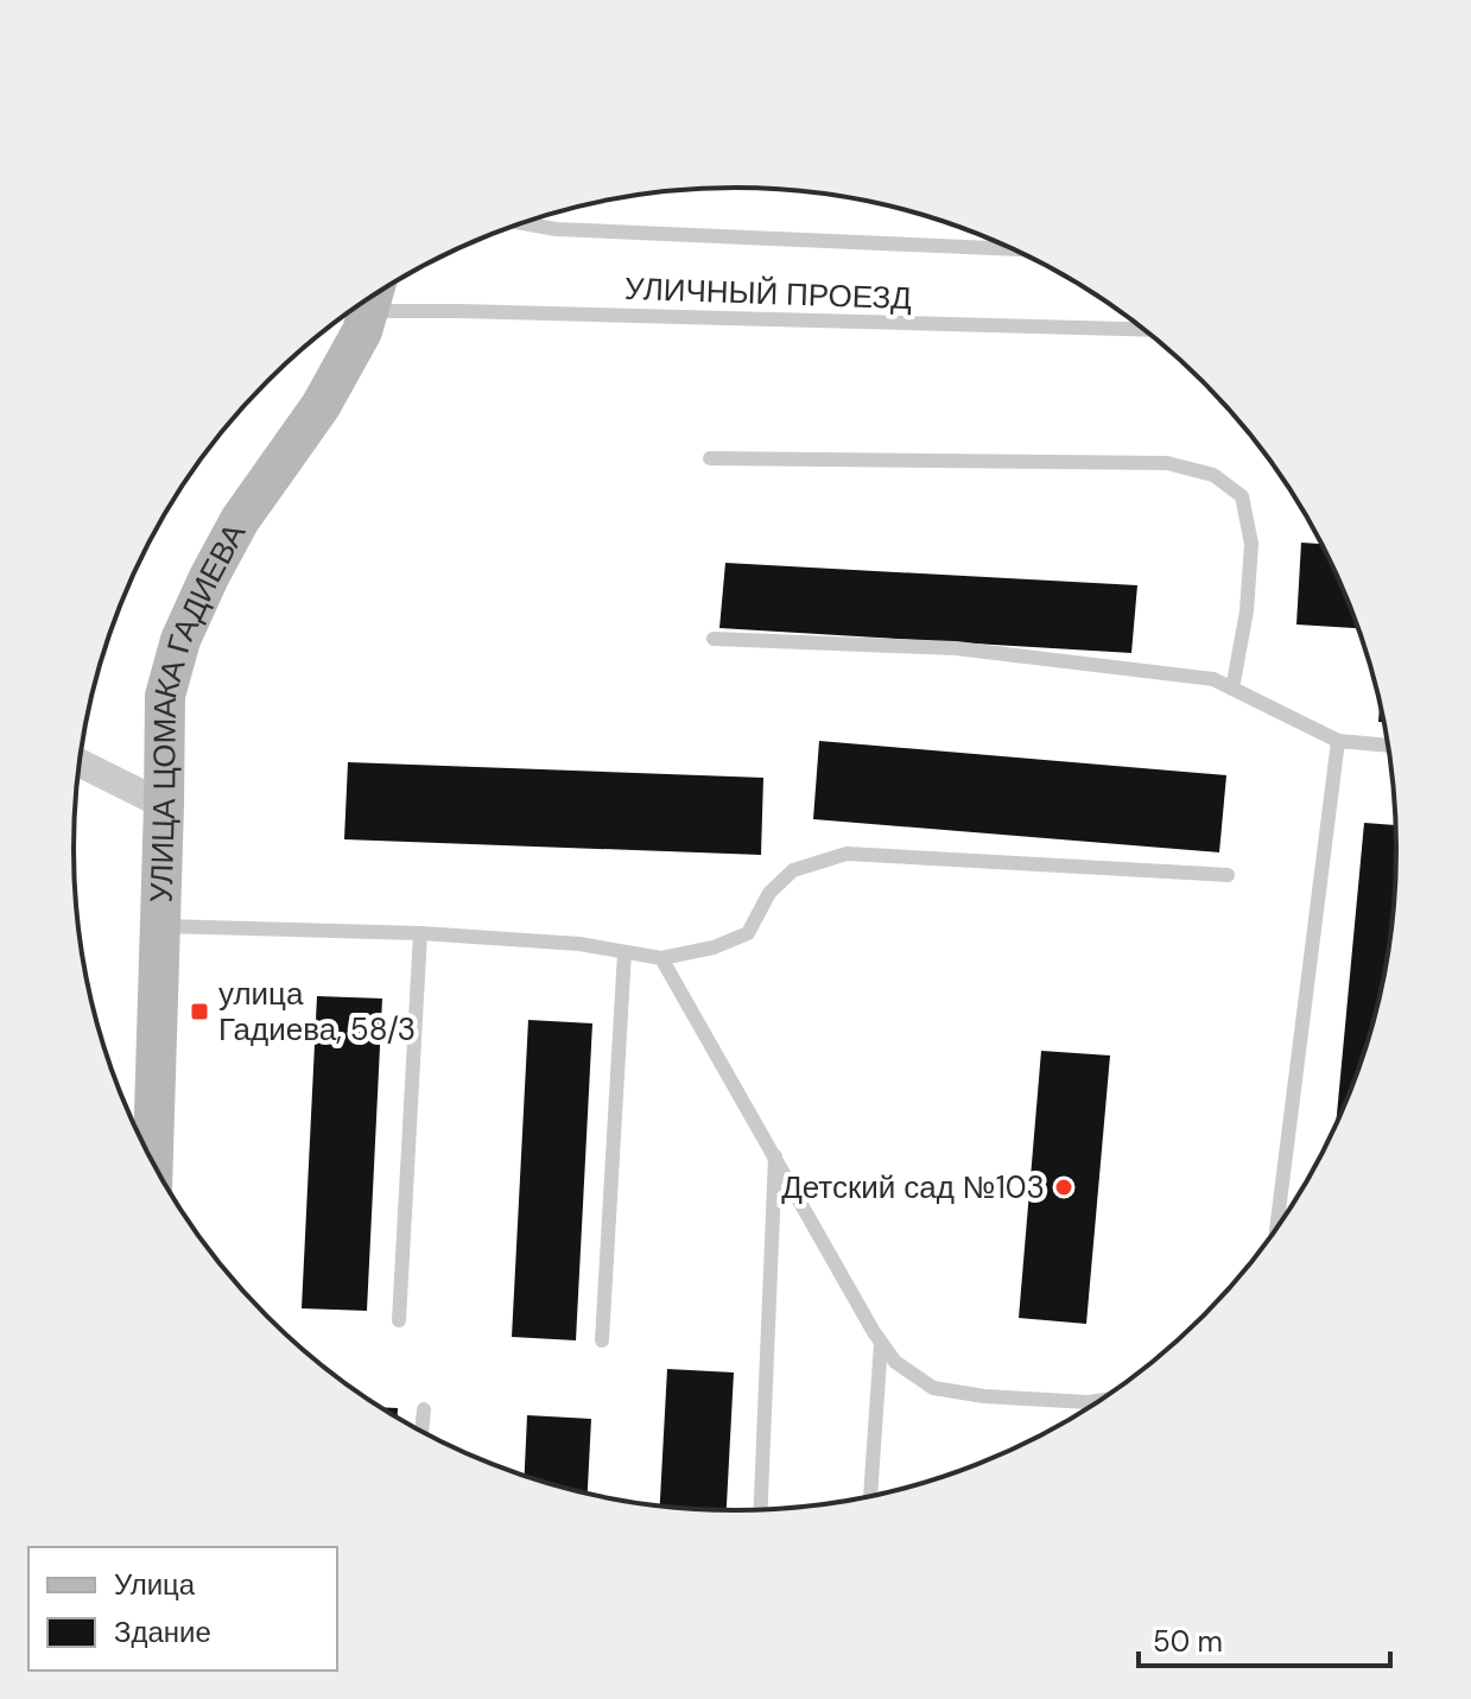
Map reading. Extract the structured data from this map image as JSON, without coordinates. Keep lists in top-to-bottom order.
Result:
{
  "streets": {
    "main road": ["УЛИЦА ЦОМАКА ГАДИЕВА"],
    "lane": ["УЛИЧНЫЙ ПРОЕЗД"]
  },
  "places": {
    "transit": ["улица Гадиева, 58/3"],
    "other": ["Детский сад №103"]
  },
  "legend": ["Улица", "Здание"],
  "scale_bar": "50 m"
}
